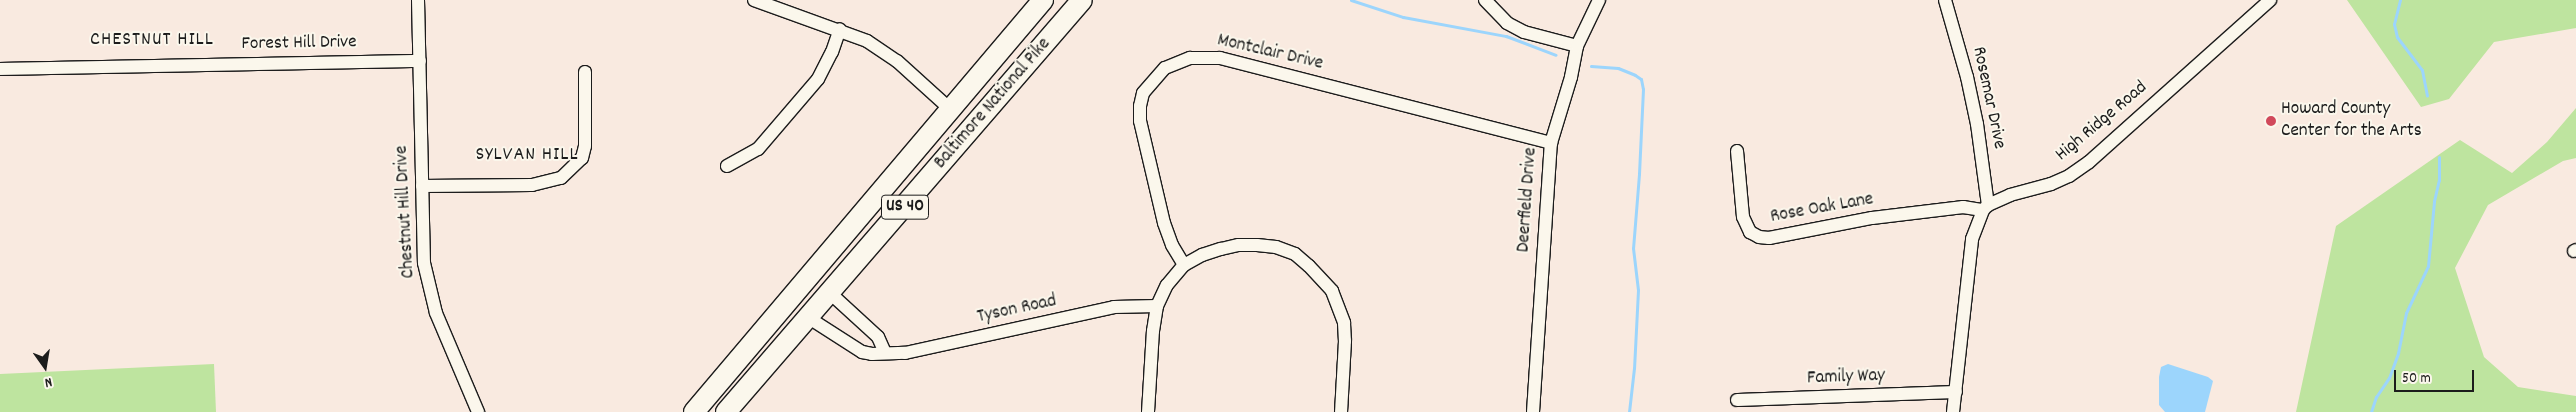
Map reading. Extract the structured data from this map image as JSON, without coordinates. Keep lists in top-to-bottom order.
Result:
{
  "streets": {
    "main road": ["Baltimore National Pike", "US 40"],
    "street": [
      "Forest Hill Drive",
      "Montclair Drive",
      "Rosemar Drive",
      "High Ridge Road",
      "Deerfield Drive",
      "Rose Oak Lane",
      "Chestnut Hill Drive",
      "Tyson Road",
      "Family Way"
    ]
  },
  "crossings": [
    ["Forest Hill Drive", "Chestnut Hill Drive"],
    ["Montclair Drive", "Deerfield Drive"],
    ["Rosemar Drive", "High Ridge Road"],
    ["Rosemar Drive", "Rose Oak Lane"],
    ["Baltimore National Pike", "Tyson Road"],
    ["High Ridge Road", "Rose Oak Lane"]
  ],
  "districts": ["CHESTNUT HILL", "SYLVAN HILL"],
  "places": ["Howard County Center for the Arts"],
  "scale_bar": "50 m",
  "north": "bottom"
}
